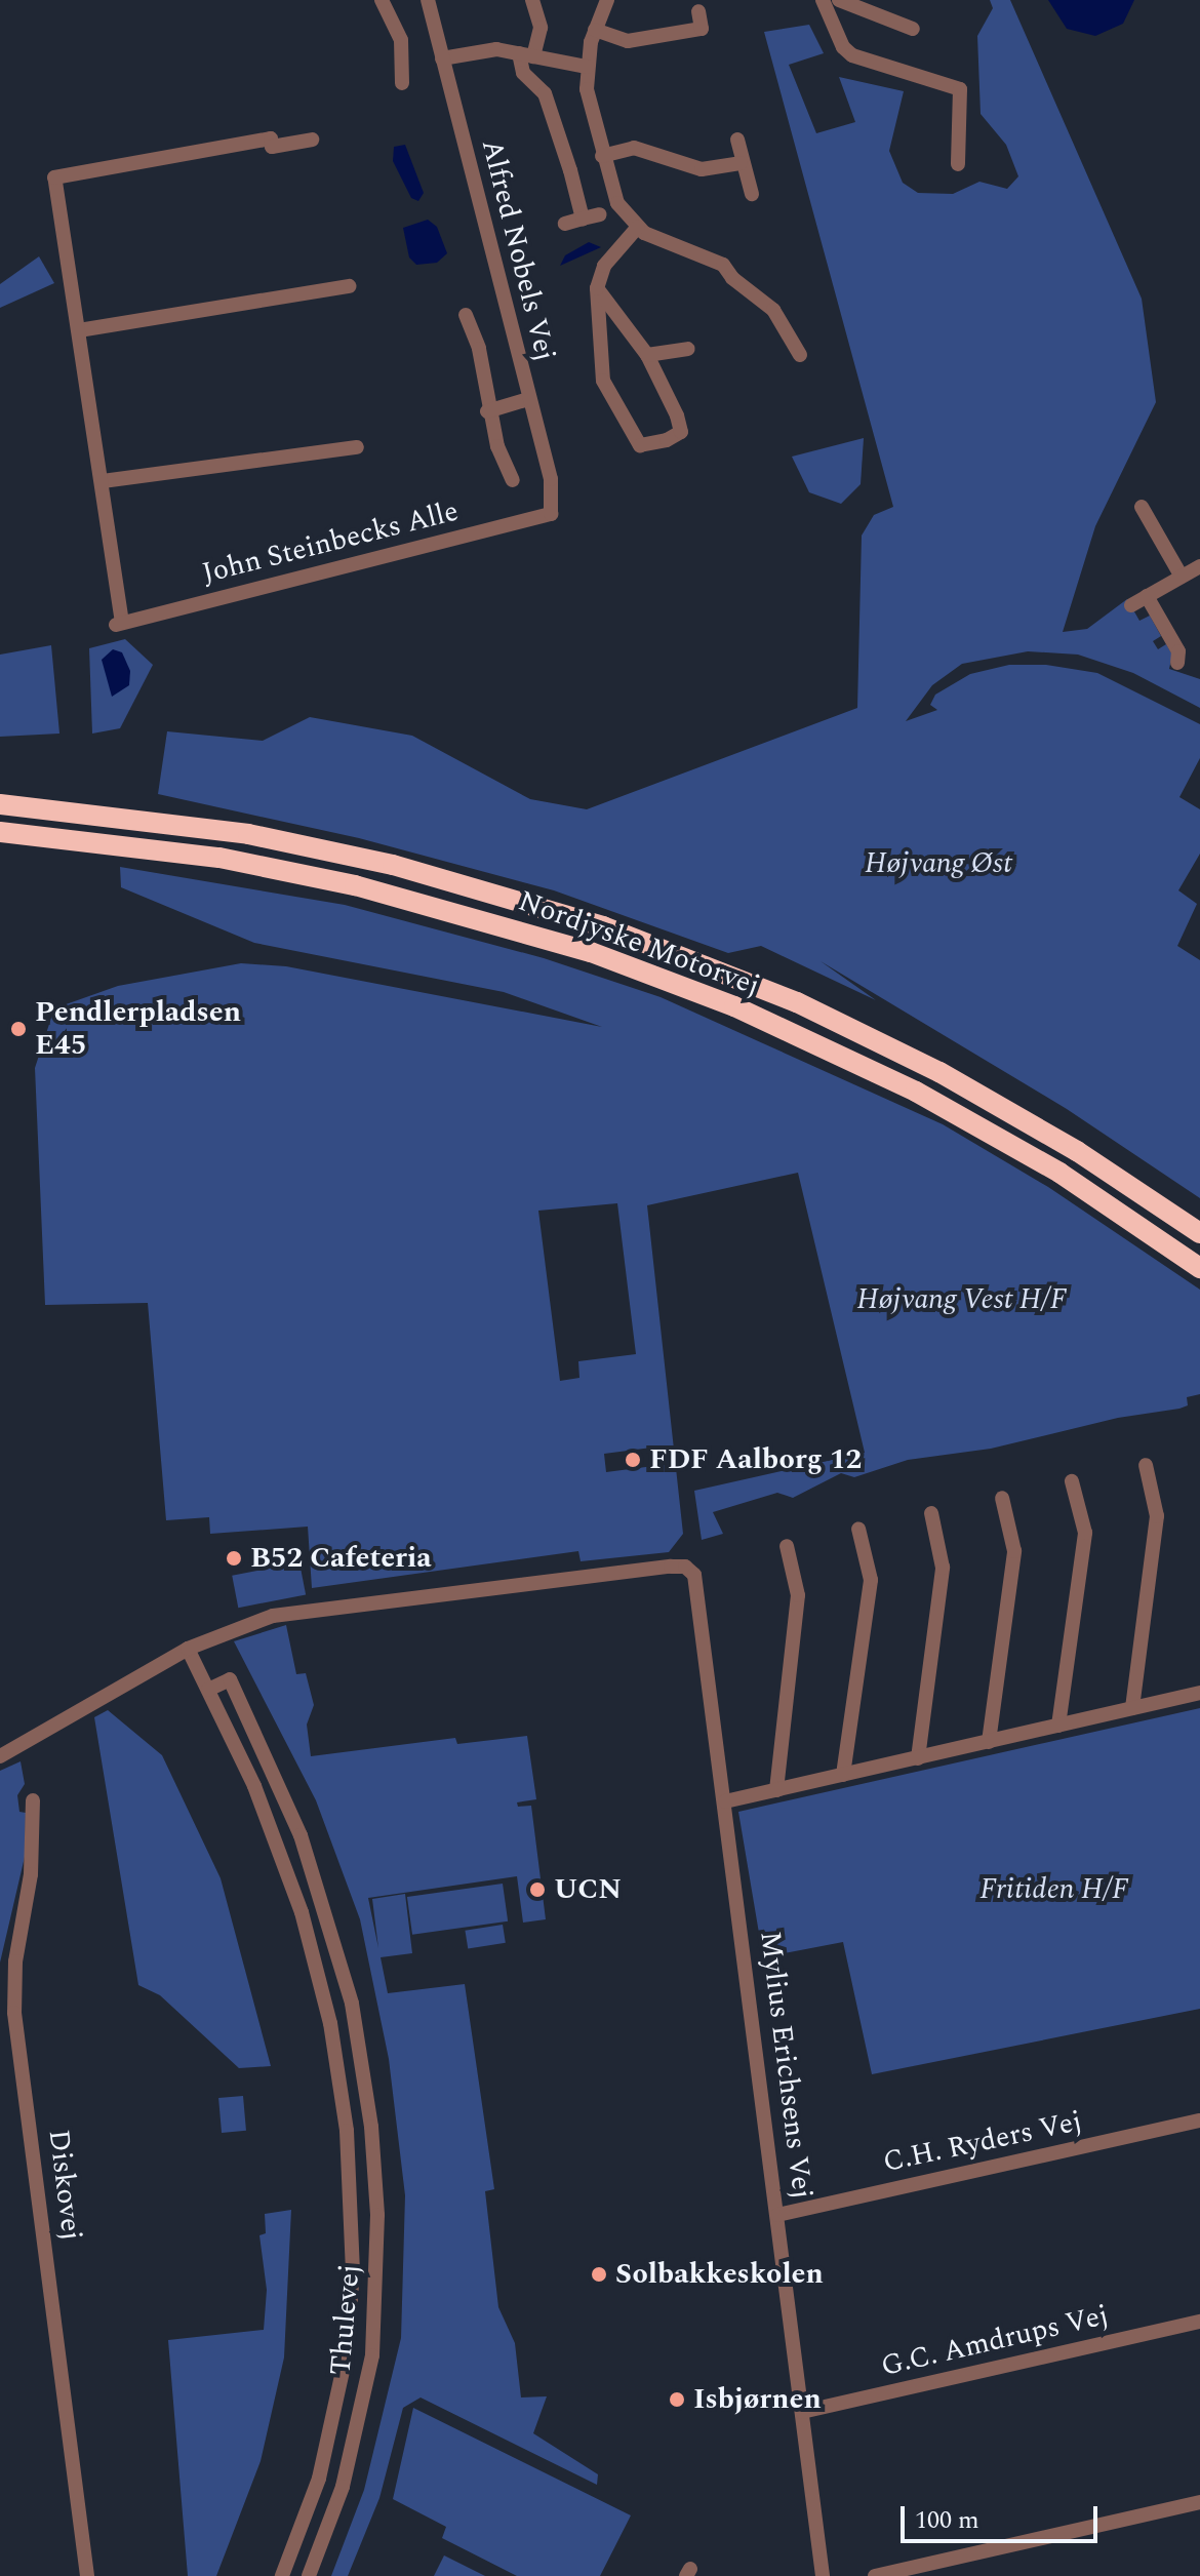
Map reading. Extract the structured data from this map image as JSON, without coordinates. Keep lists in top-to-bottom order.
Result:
{
  "streets": {
    "highway": ["Nordjyske Motorvej"],
    "street": [
      "Alfred Nobels Vej",
      "John Steinbecks Alle",
      "Mylius Erichsens Vej",
      "C.H. Ryders Vej",
      "Diskovej",
      "Thulevej",
      "G.C. Amdrups Vej"
    ]
  },
  "crossings": [
    ["Alfred Nobels Vej", "John Steinbecks Alle"],
    ["Mylius Erichsens Vej", "C.H. Ryders Vej"],
    ["Mylius Erichsens Vej", "Thulevej"],
    ["Mylius Erichsens Vej", "G.C. Amdrups Vej"]
  ],
  "parks": ["Højvang Øst", "Højvang Vest H/F", "Fritiden H/F"],
  "places": [
    "Pendlerpladsen E45",
    "FDF Aalborg 12",
    "B52 Cafeteria",
    "UCN",
    "Solbakkeskolen",
    "Isbjørnen"
  ],
  "scale_bar": "100 m"
}
